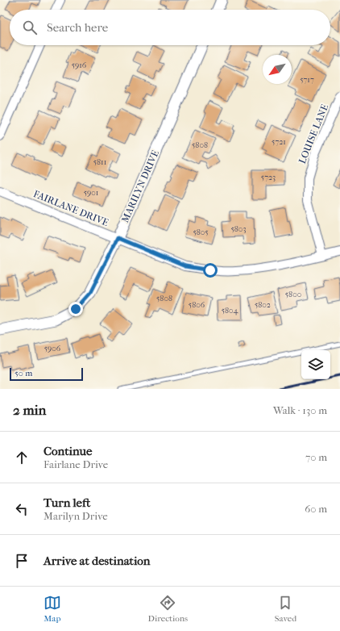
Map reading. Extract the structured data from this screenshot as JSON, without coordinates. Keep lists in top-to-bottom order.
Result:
{
  "streets": {
    "street": ["LOUISE LANE", "MARILYN DRIVE", "FAIRLANE DRIVE"]
  },
  "crossings": [
    ["LOUISE LANE", "FAIRLANE DRIVE"],
    ["MARILYN DRIVE", "FAIRLANE DRIVE"]
  ],
  "house_numbers": [
    "5916",
    "5717",
    "5721",
    "5808",
    "5811",
    "5723",
    "5901",
    "5803",
    "5805",
    "5800",
    "5808",
    "5806",
    "5802",
    "5804",
    "5906"
  ],
  "scale_bar": "50 m",
  "north": "bottom left",
  "page": {
    "search": "Search here",
    "scale": "50 m",
    "heading": ["2 min", "Walk · 130 m"],
    "list": [
      ["Continue", "Fairlane Drive", "70 m"],
      ["Turn left", "Marilyn Drive", "60 m"],
      "Arrive at destination"
    ],
    "nav": ["Map", "Directions", "Saved"]
  }
}
